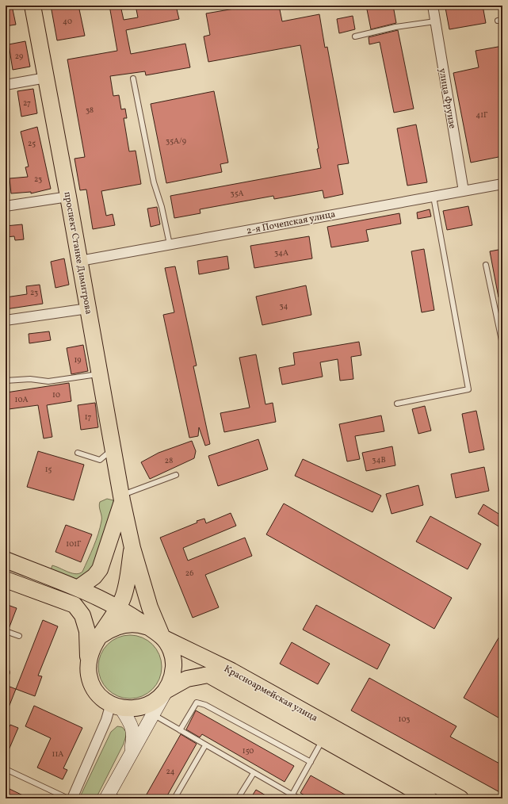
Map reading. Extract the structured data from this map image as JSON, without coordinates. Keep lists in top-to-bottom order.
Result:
{
  "streets": {
    "main road": ["проспект Станке Димитрова", "Красноармейская улица"],
    "street": ["улица Фрунзе", "2-я Почепская улица"]
  },
  "crossings": [
    ["улица Фрунзе", "2-я Почепская улица"],
    ["2-я Почепская улица", "проспект Станке Димитрова"]
  ],
  "house_numbers": [
    "40",
    "29",
    "27",
    "38",
    "41Г",
    "35А/9",
    "25",
    "23",
    "35А",
    "34А",
    "23",
    "34",
    "19",
    "10",
    "10А",
    "17",
    "34В",
    "28",
    "15",
    "101Г",
    "26",
    "103",
    "150",
    "11А",
    "24"
  ]
}
